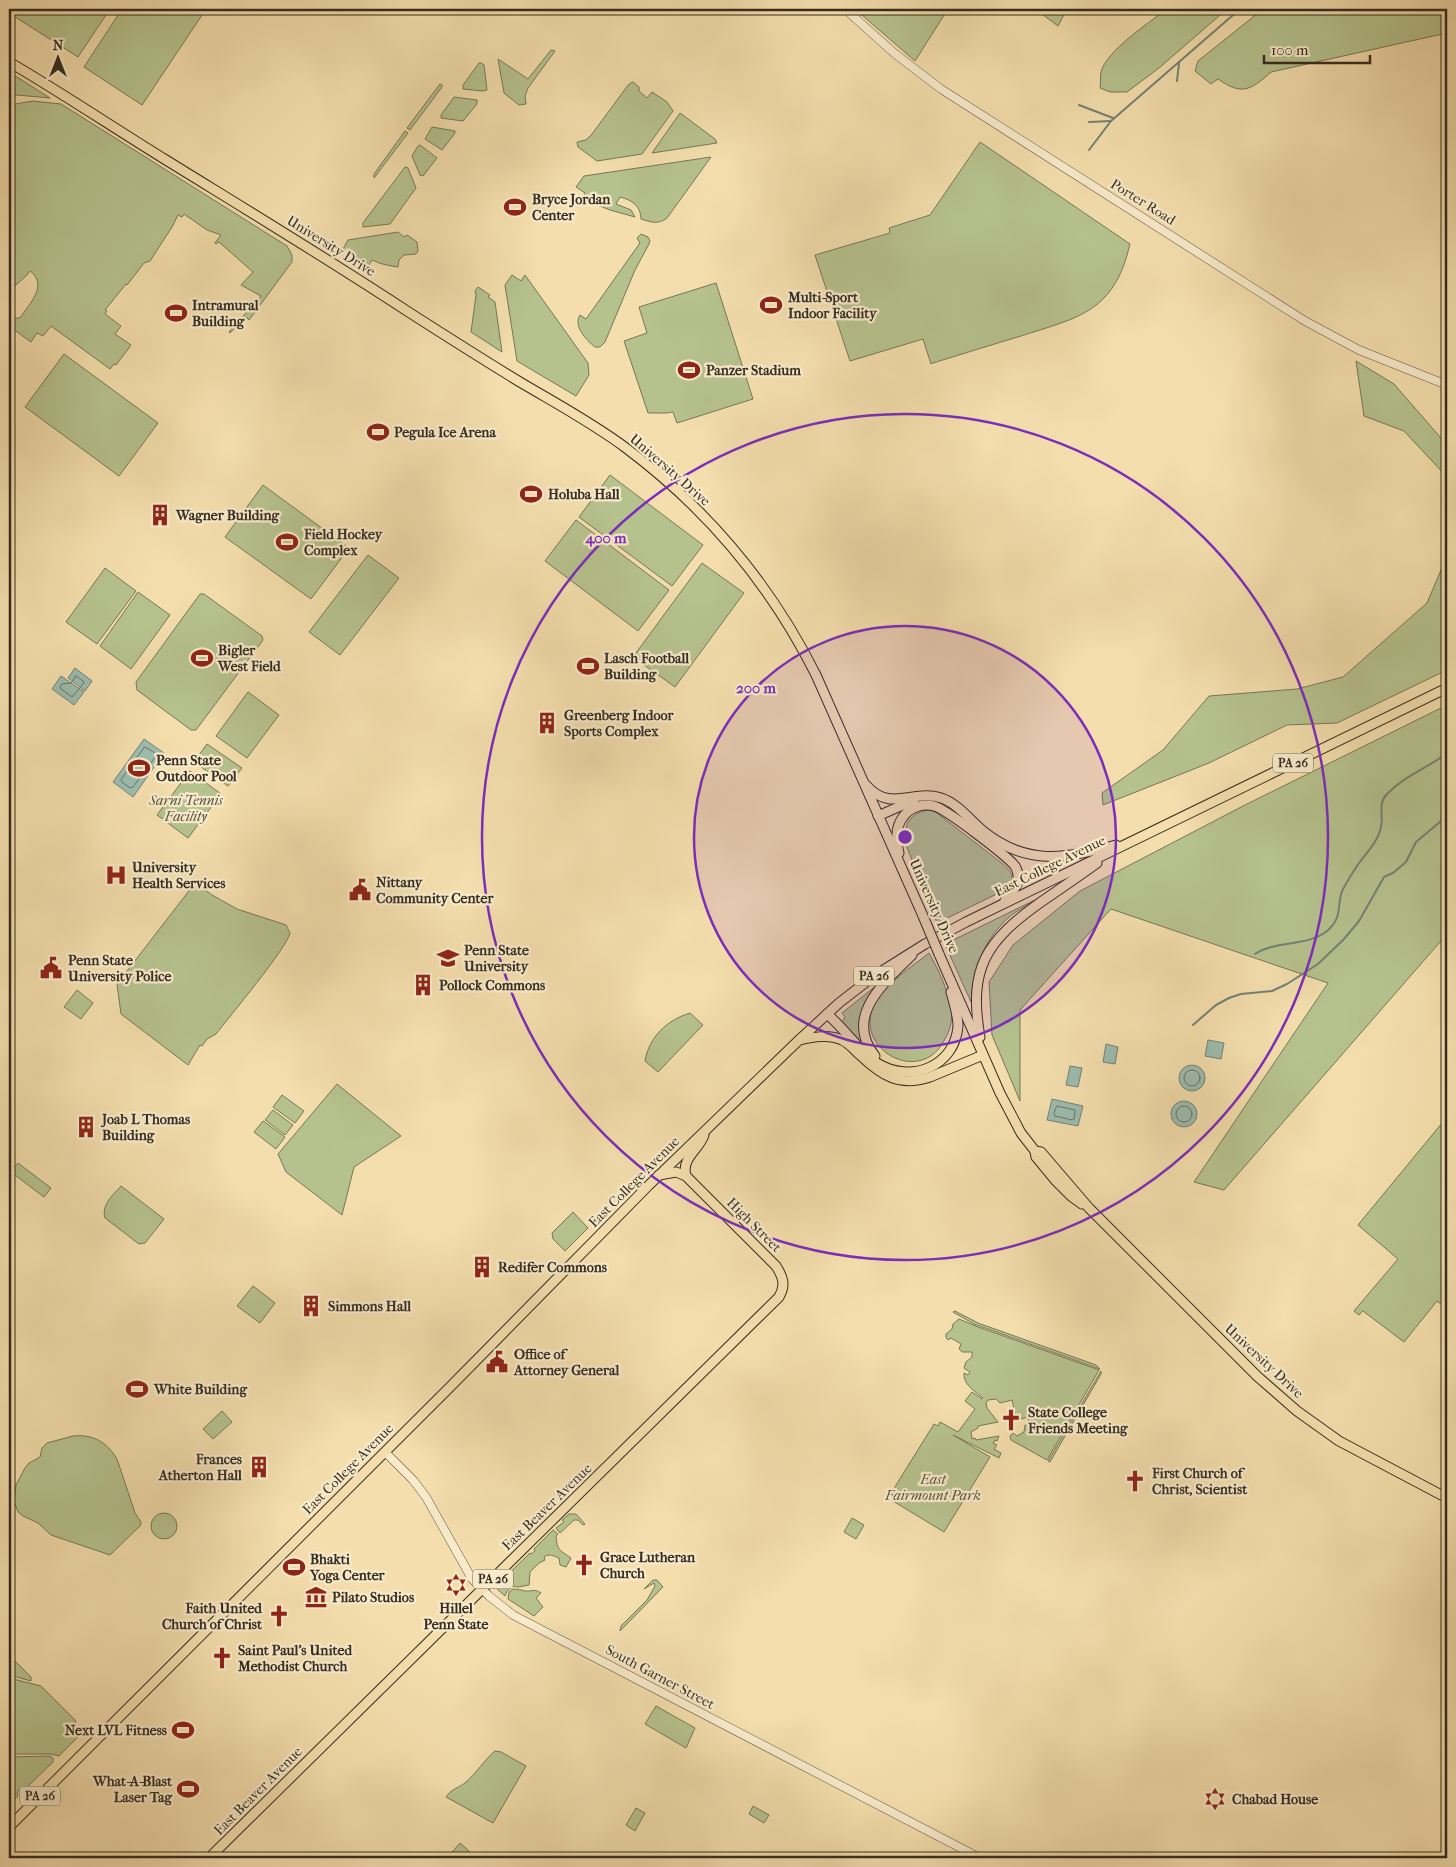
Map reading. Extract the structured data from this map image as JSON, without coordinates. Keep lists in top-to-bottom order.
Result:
{
  "streets": {
    "main road": [
      "University Drive",
      "PA 26",
      "East College Avenue",
      "High Street",
      "East Beaver Avenue"
    ],
    "street": ["Porter Road", "South Garner Street"]
  },
  "crossings": [
    ["East College Avenue", "High Street"],
    ["East College Avenue", "South Garner Street"],
    ["High Street", "East Beaver Avenue"],
    ["East Beaver Avenue", "South Garner Street"]
  ],
  "parks": ["Sarni Tennis Facility", "East Fairmount Park"],
  "places": {
    "sports": [
      "Bryce Jordan Center",
      "Multi-Sport Indoor Facility",
      "Intramural Building",
      "Panzer Stadium",
      "Pegula Ice Arena",
      "Holuba Hall",
      "Field Hockey Complex",
      "Bigler West Field",
      "Lasch Football Building",
      "Penn State Outdoor Pool",
      "White Building",
      "Bhakti Yoga Center",
      "Next LVL Fitness",
      "What-A-Blast Laser Tag"
    ],
    "building": [
      "Wagner Building",
      "Greenberg Indoor Sports Complex",
      "Pollock Commons",
      "Joab L Thomas Building",
      "Redifer Commons",
      "Simmons Hall",
      "Frances Atherton Hall"
    ],
    "hospital": ["University Health Services"],
    "public building": ["Nittany Community Center", "Penn State University Police", "Office of Attorney General"],
    "school or university": ["Penn State University"],
    "church": [
      "State College Friends Meeting",
      "First Church of Christ, Scientist",
      "Grace Lutheran Church",
      "Faith United Church of Christ",
      "Saint Paul's United Methodist Church"
    ],
    "synagogue": ["Hillel Penn State", "Chabad House"],
    "museum": ["Pilato Studios"]
  },
  "scale_bar": "100 m",
  "north": "top",
  "rings": ["400 m", "200 m"]
}
